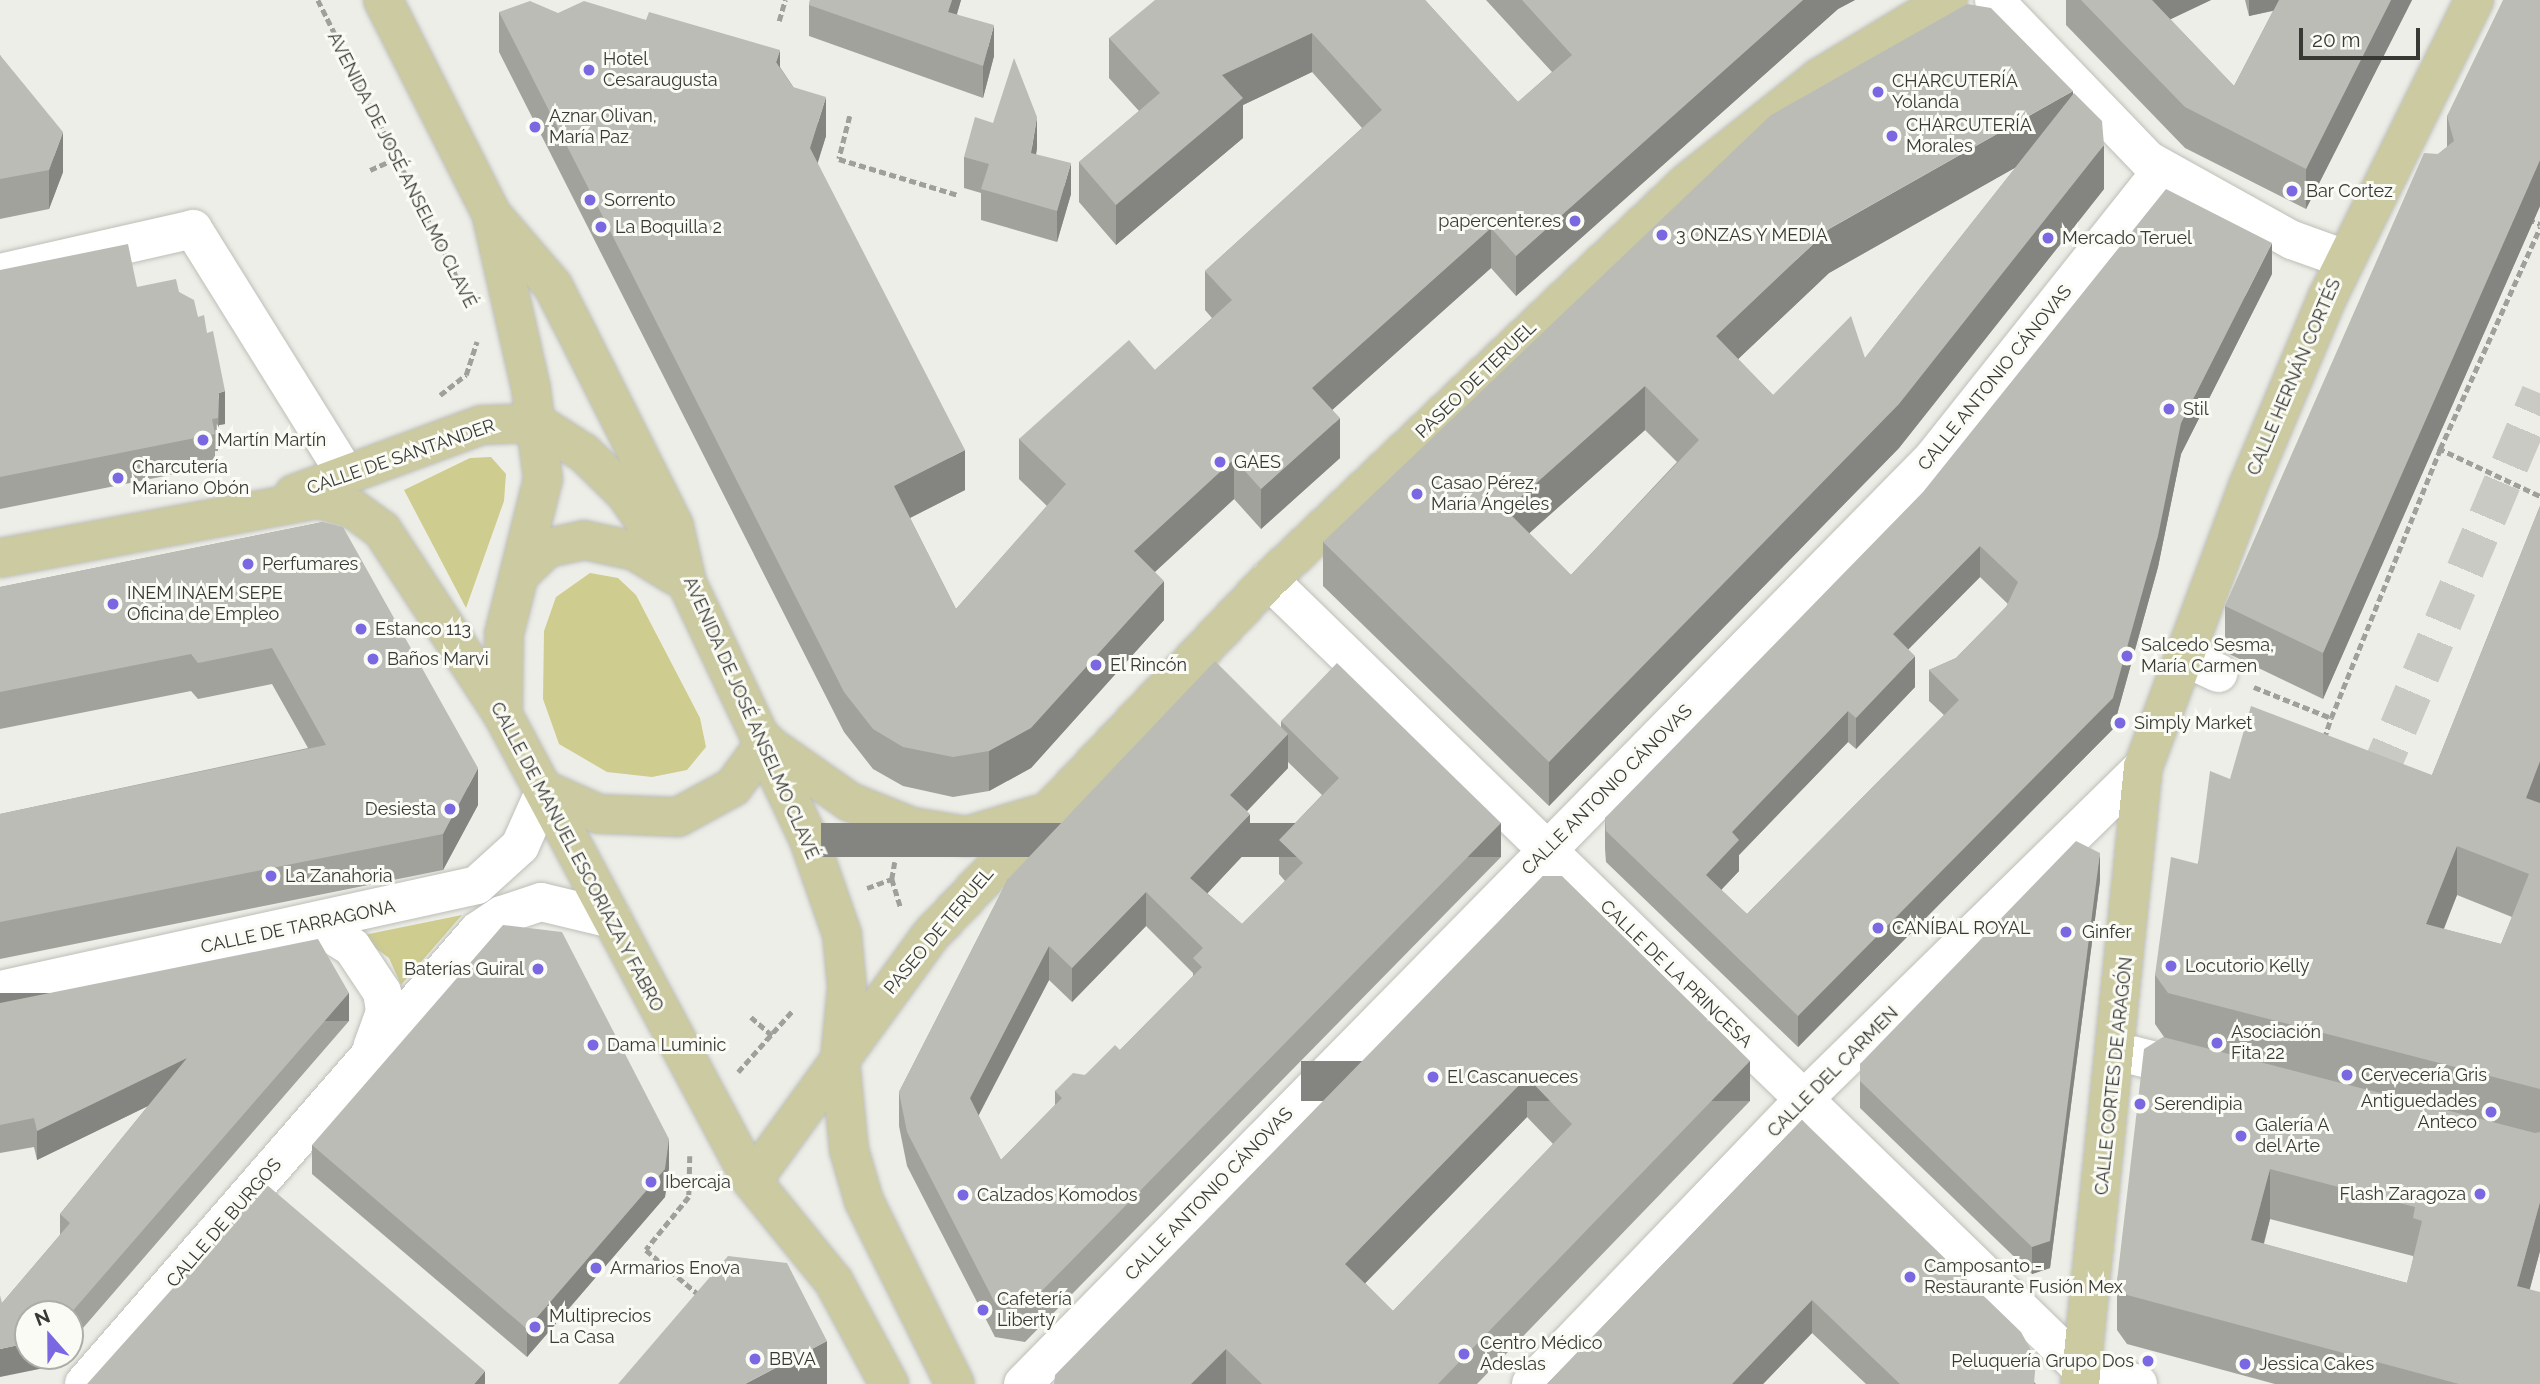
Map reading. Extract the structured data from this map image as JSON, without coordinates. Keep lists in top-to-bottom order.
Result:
{
  "streets": {
    "main road": [
      "AVENIDA DE JOSÉ ANSELMO CLAVÉ",
      "CALLE HERNÁN CORTÉS",
      "PASEO DE TERUEL",
      "CALLE DE SANTANDER",
      "CALLE DE MANUEL ESCORIAZA Y FABRO",
      "CALLE CORTES DE ARAGÓN"
    ],
    "street": [
      "CALLE ANTONIO CÁNOVAS",
      "CALLE DE TARRAGONA",
      "CALLE DE LA PRINCESA",
      "CALLE DEL CARMEN",
      "CALLE DE BURGOS"
    ]
  },
  "crossings": [
    ["AVENIDA DE JOSÉ ANSELMO CLAVÉ", "PASEO DE TERUEL"],
    ["AVENIDA DE JOSÉ ANSELMO CLAVÉ", "CALLE DE SANTANDER"],
    ["AVENIDA DE JOSÉ ANSELMO CLAVÉ", "CALLE DE MANUEL ESCORIAZA Y FABRO"],
    ["CALLE HERNÁN CORTÉS", "CALLE DEL CARMEN"],
    ["CALLE HERNÁN CORTÉS", "CALLE CORTES DE ARAGÓN"],
    ["CALLE ANTONIO CÁNOVAS", "CALLE DE LA PRINCESA"],
    ["PASEO DE TERUEL", "CALLE DE MANUEL ESCORIAZA Y FABRO"],
    ["PASEO DE TERUEL", "CALLE DE LA PRINCESA"],
    ["CALLE DE SANTANDER", "CALLE DE MANUEL ESCORIAZA Y FABRO"],
    ["CALLE DE MANUEL ESCORIAZA Y FABRO", "CALLE DE TARRAGONA"],
    ["CALLE DE MANUEL ESCORIAZA Y FABRO", "CALLE DE BURGOS"],
    ["CALLE DE TARRAGONA", "CALLE DE BURGOS"],
    ["CALLE DE LA PRINCESA", "CALLE DEL CARMEN"],
    ["CALLE DE LA PRINCESA", "CALLE CORTES DE ARAGÓN"],
    ["CALLE DEL CARMEN", "CALLE CORTES DE ARAGÓN"]
  ],
  "places": [
    "Hotel Cesaraugusta",
    "CHARCUTERÍA Yolanda",
    "Aznar Olivan, María Paz",
    "CHARCUTERÍA Morales",
    "Bar Cortez",
    "Sorrento",
    "papercenter.es",
    "La Boquilla 2",
    "3 ONZAS Y MEDIA",
    "Mercado Teruel",
    "Stil",
    "Martín Martín",
    "GAES",
    "Charcutería Mariano Obón",
    "Casao Pérez, María Ángeles",
    "Perfumares",
    "INEM INAEM SEPE Oficina de Empleo",
    "Estanco 113",
    "Salcedo Sesma, María Carmen",
    "Baños Marvi",
    "El Rincón",
    "Simply Market",
    "Desiesta",
    "La Zanahoria",
    "CANÍBAL ROYAL",
    "Ginfer",
    "Locutorio Kelly",
    "Baterías Guiral",
    "Asociación Fita 22",
    "Dama Luminic",
    "Cervecería Gris",
    "El Cascanueces",
    "Serendipia",
    "Antiguedades Anteco",
    "Galería A del Arte",
    "Ibercaja",
    "Flash Zaragoza",
    "Calzados Komodos",
    "Armarios Enova",
    "Camposanto - Restaurante Fusión Mex",
    "Cafetería Liberty",
    "Multiprecios La Casa",
    "Centro Médico Adeslas",
    "BBVA",
    "Peluquería Grupo Dos",
    "Jessica Cakes"
  ],
  "scale_bar": "20 m",
  "north": "top"
}
